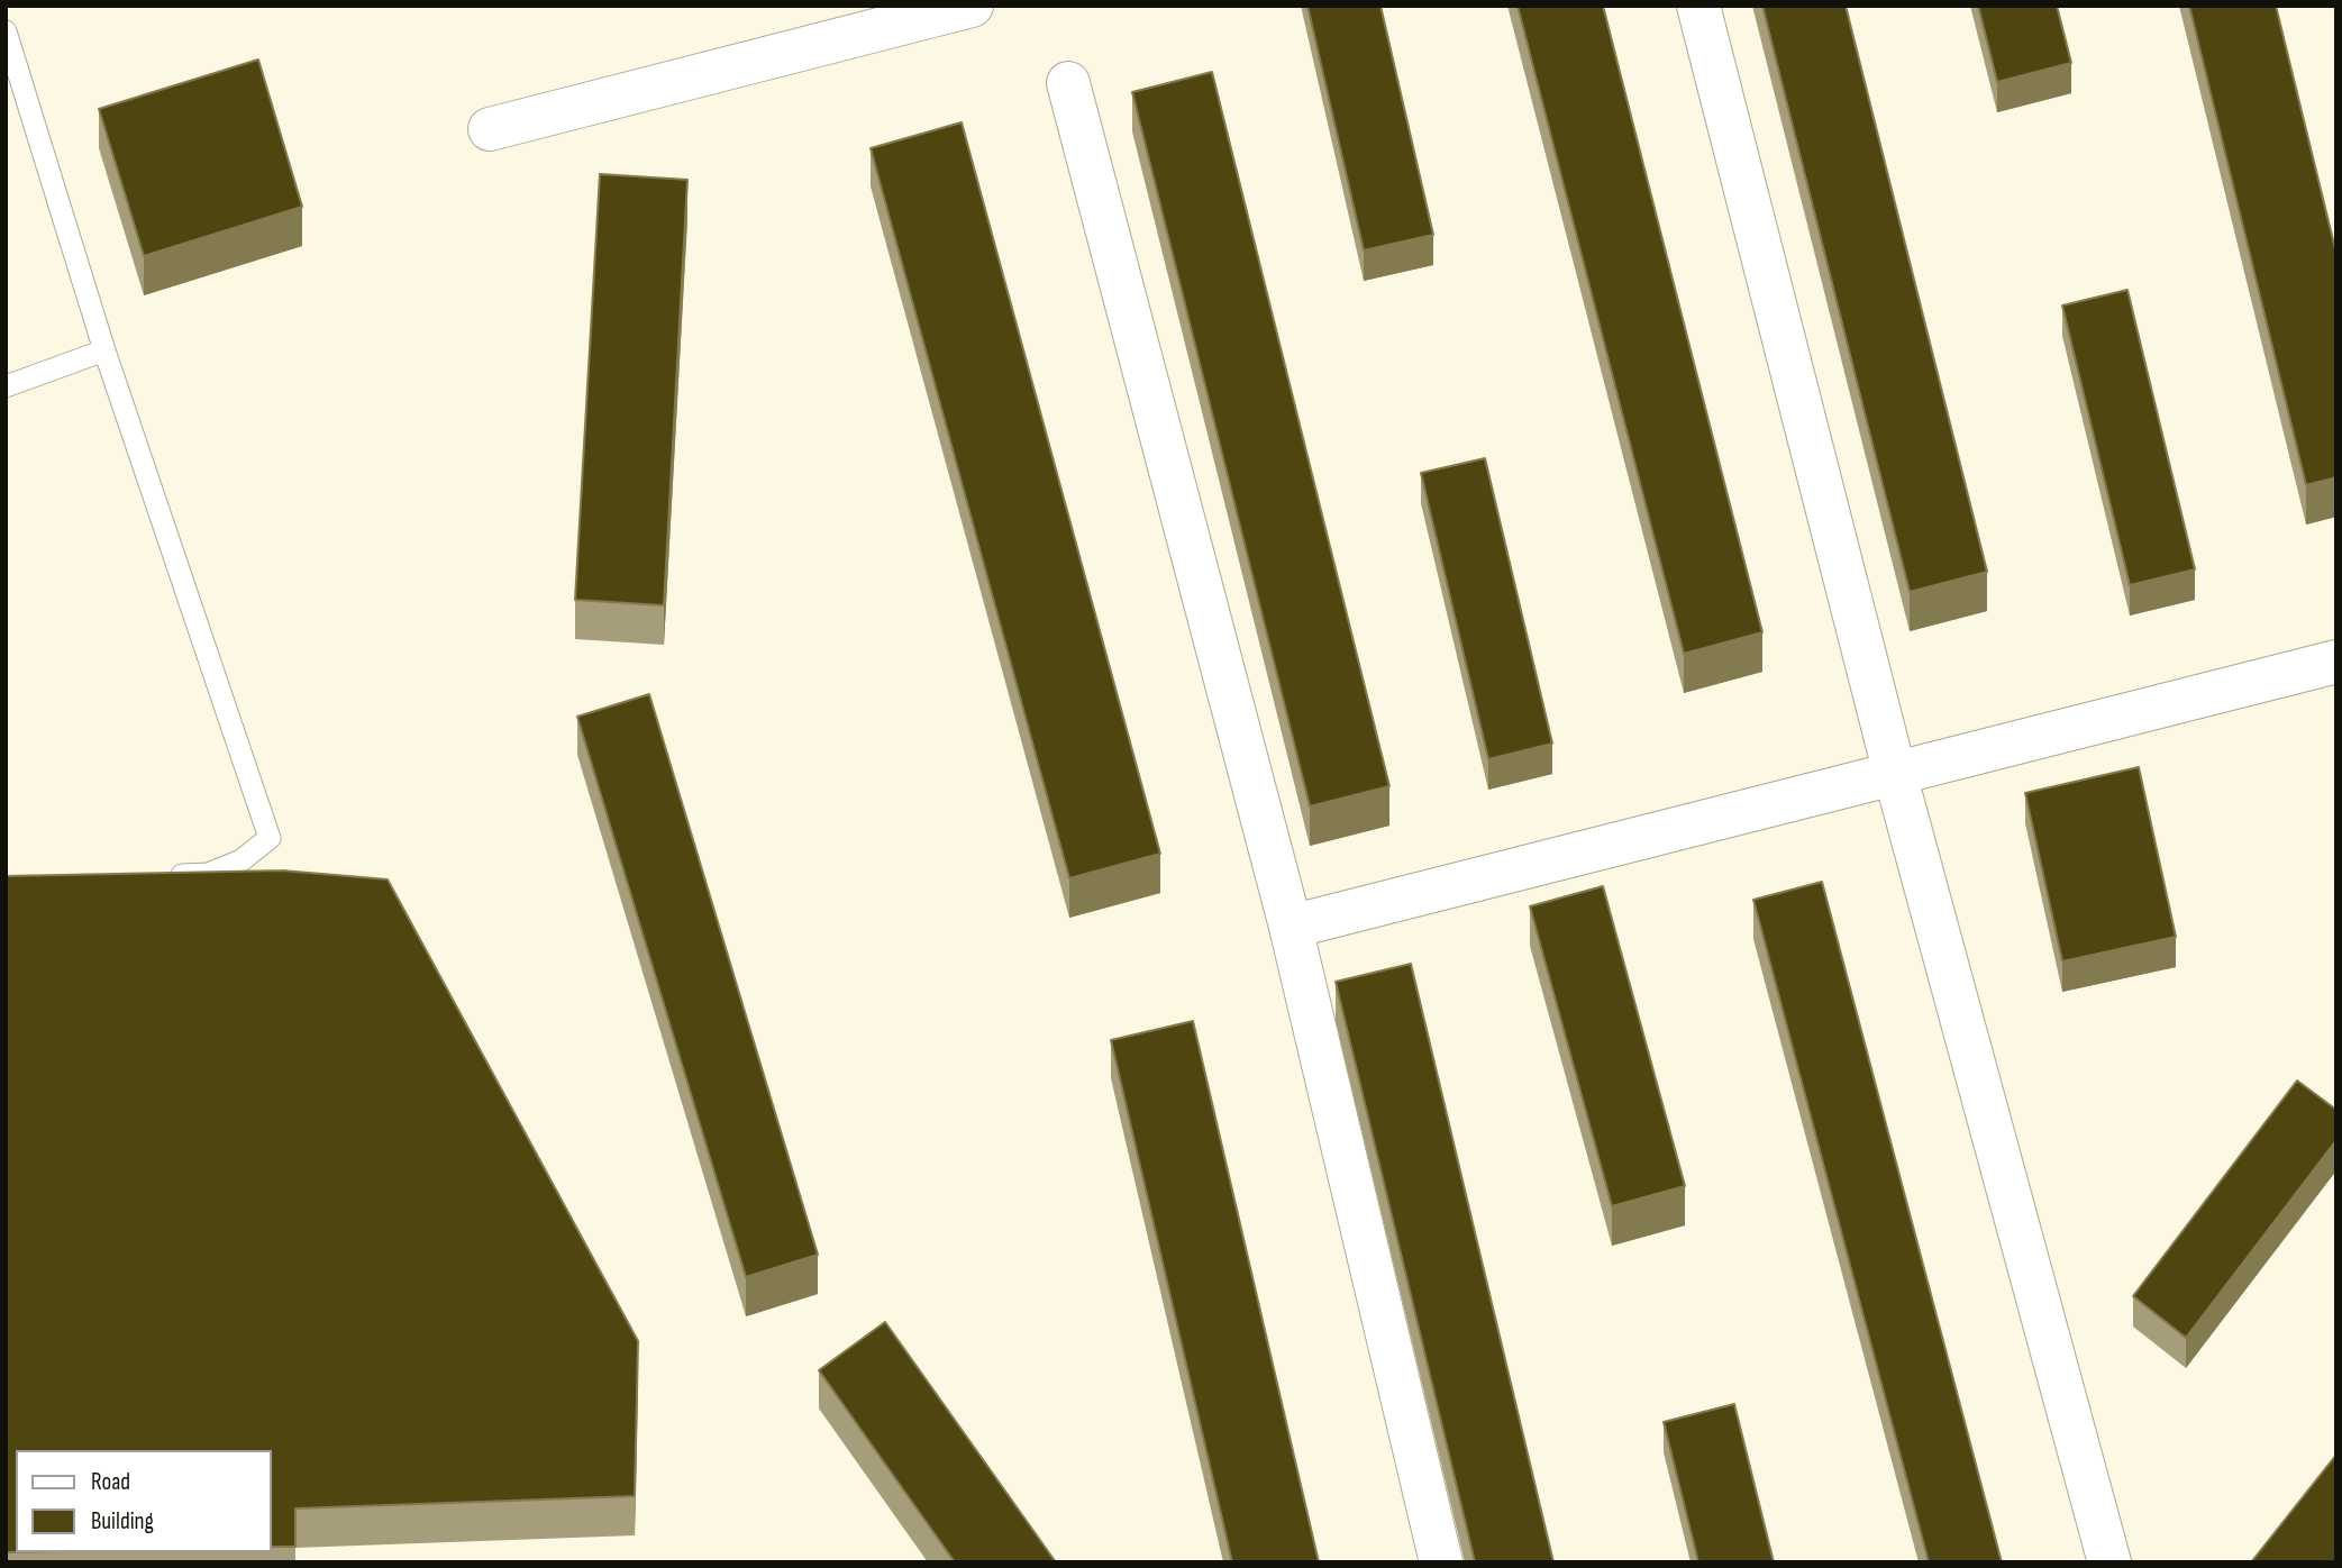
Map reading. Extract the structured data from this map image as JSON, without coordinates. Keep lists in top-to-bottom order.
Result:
{
  "legend": ["Road", "Building"]
}
